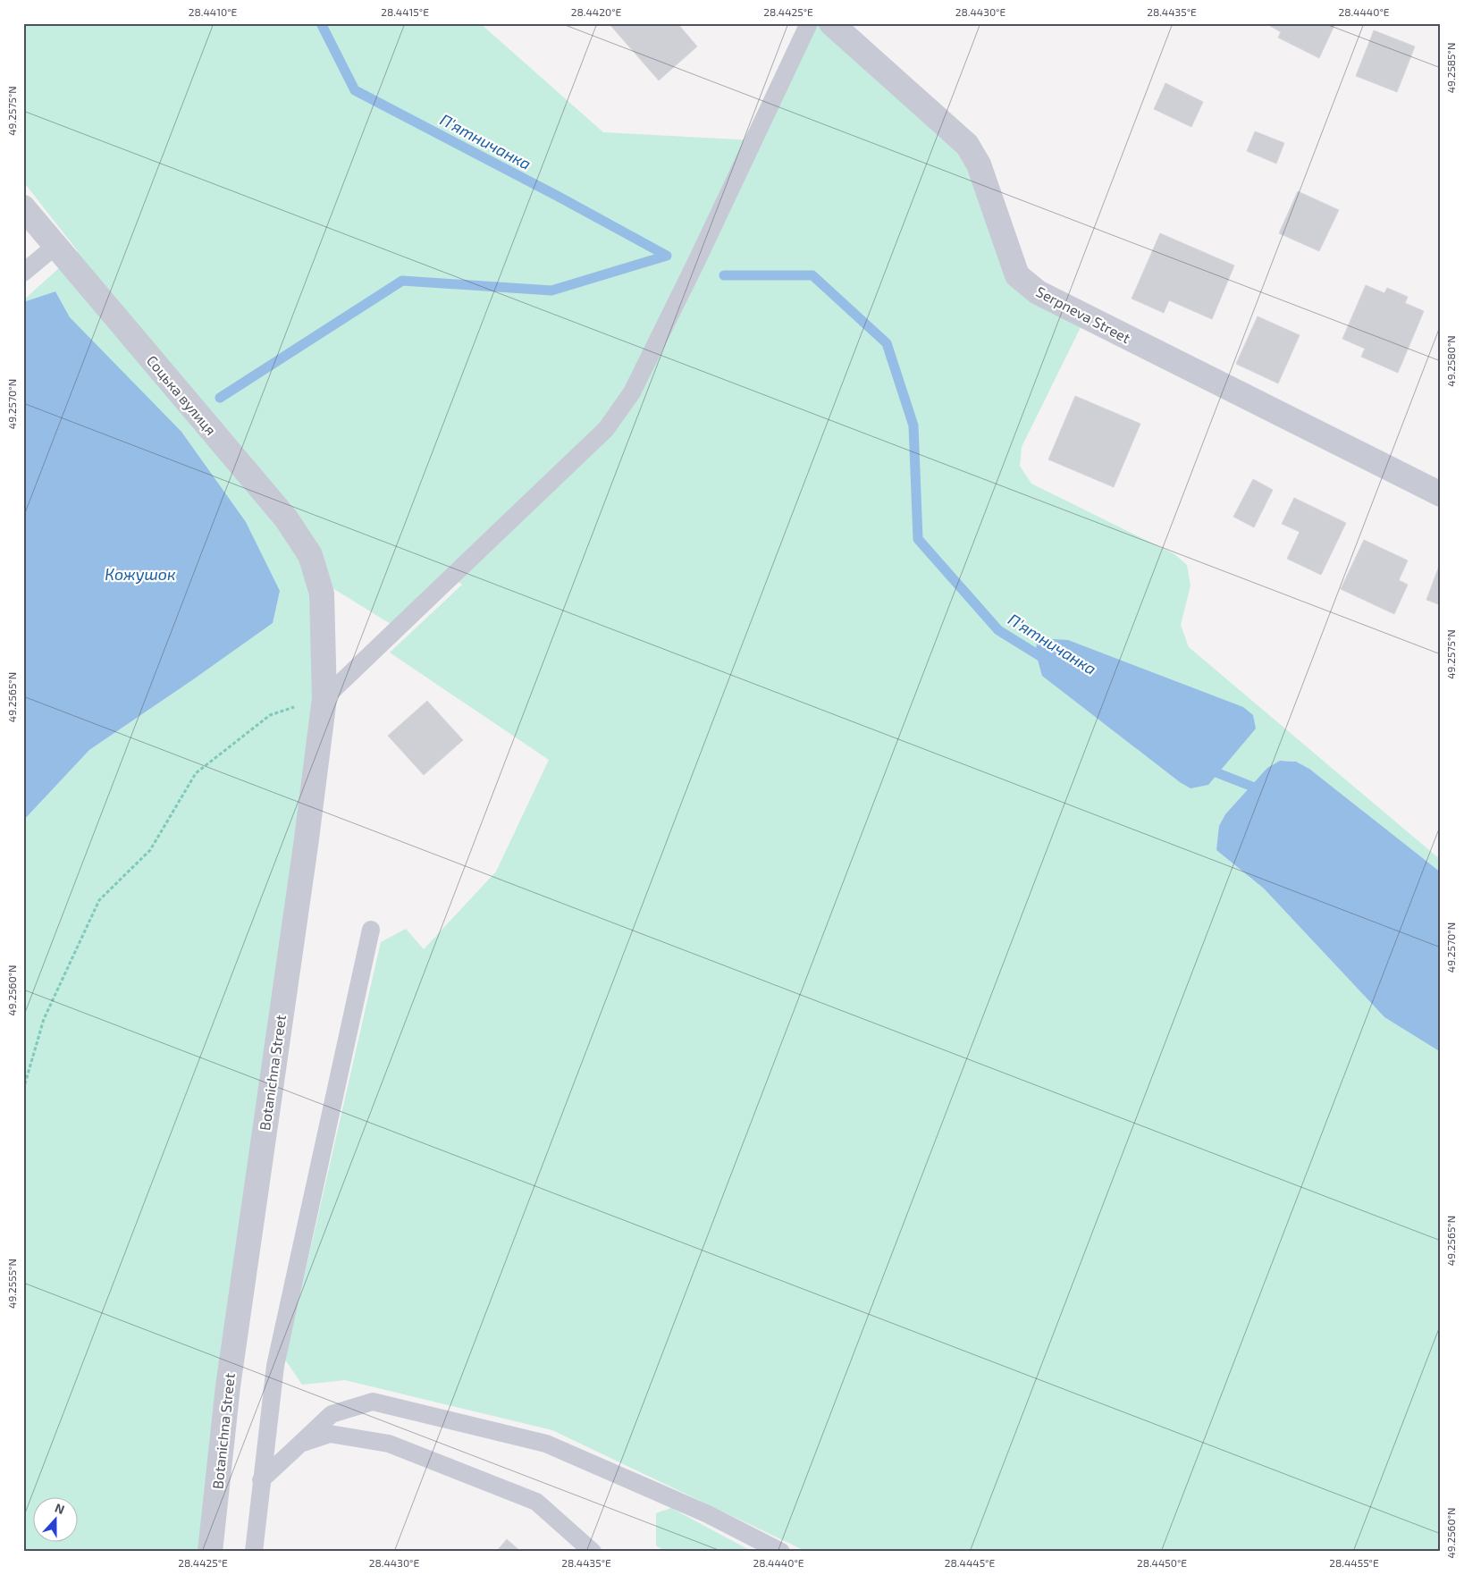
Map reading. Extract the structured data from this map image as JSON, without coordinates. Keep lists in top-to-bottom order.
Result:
{
  "streets": {
    "street": ["Serpneva Street", "Соцька вулиця", "Botanichna Street"]
  },
  "crossings": [
    ["Соцька вулиця", "Botanichna Street"]
  ],
  "water": ["П'ятничанка", "Кожушок"],
  "north": "top",
  "coordinates": [
    "28.4410°E",
    "28.4415°E",
    "28.4420°E",
    "28.4425°E",
    "28.4430°E",
    "28.4435°E",
    "28.4440°E",
    "49.2585°N",
    "49.2575°N",
    "49.2580°N",
    "49.2570°N",
    "49.2565°N",
    "49.2560°N",
    "49.2555°N",
    "28.4445°E",
    "28.4450°E",
    "28.4455°E"
  ]
}
